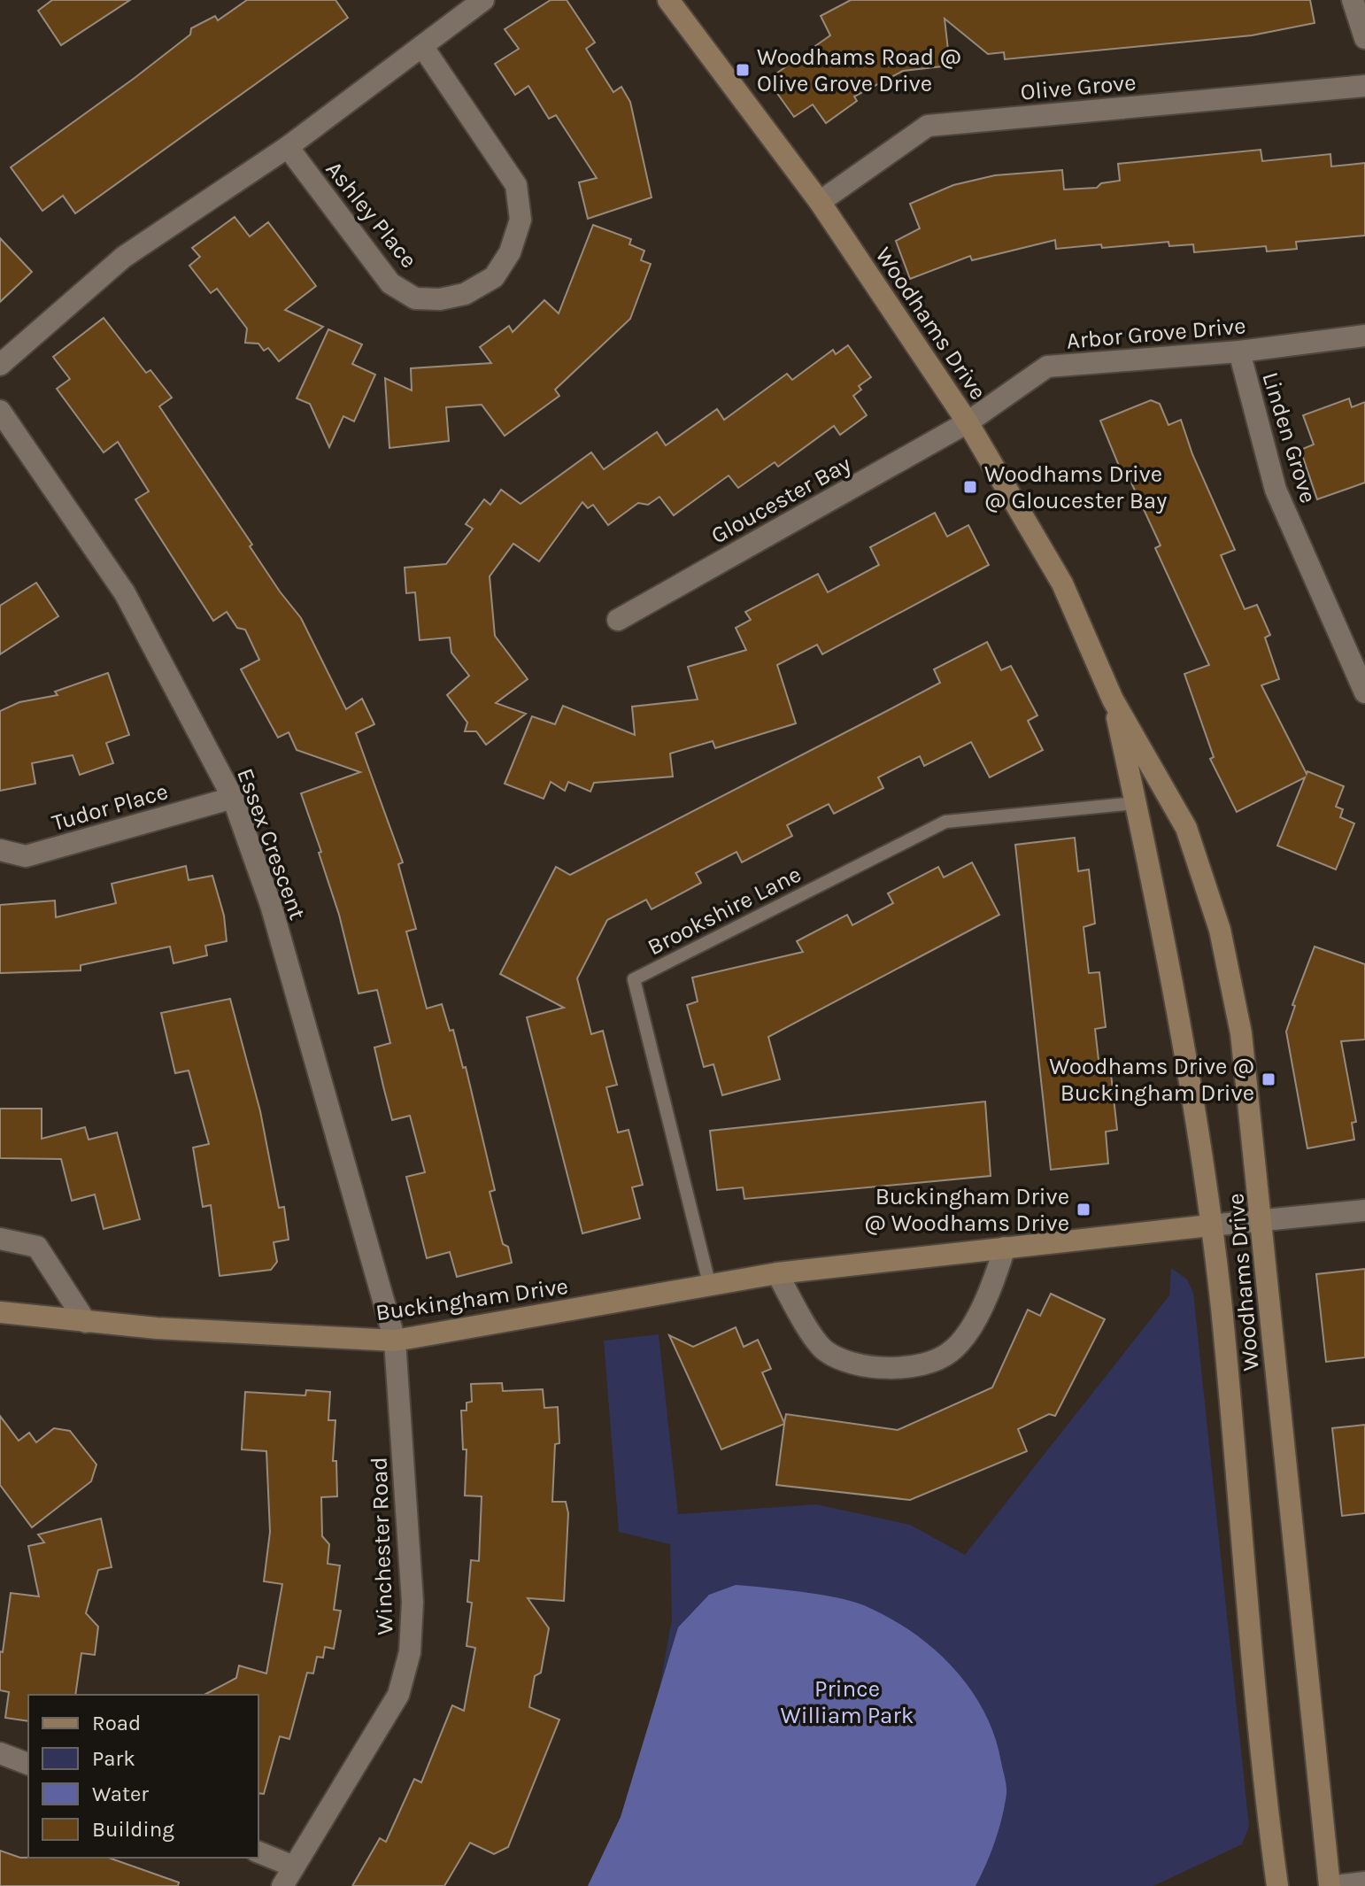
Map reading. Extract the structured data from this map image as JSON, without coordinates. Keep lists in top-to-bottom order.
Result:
{
  "streets": {
    "street": [
      "Olive Grove",
      "Ashley Place",
      "Woodhams Drive",
      "Arbor Grove Drive",
      "Linden Grove",
      "Gloucester Bay",
      "Tudor Place",
      "Essex Crescent",
      "Buckingham Drive",
      "Winchester Road"
    ],
    "lane": ["Brookshire Lane"]
  },
  "crossings": [
    ["Olive Grove", "Woodhams Drive"],
    ["Woodhams Drive", "Arbor Grove Drive"],
    ["Woodhams Drive", "Gloucester Bay"],
    ["Woodhams Drive", "Brookshire Lane"],
    ["Woodhams Drive", "Buckingham Drive"],
    ["Arbor Grove Drive", "Linden Grove"],
    ["Arbor Grove Drive", "Gloucester Bay"],
    ["Tudor Place", "Essex Crescent"],
    ["Essex Crescent", "Buckingham Drive"],
    ["Essex Crescent", "Winchester Road"],
    ["Brookshire Lane", "Buckingham Drive"],
    ["Buckingham Drive", "Winchester Road"]
  ],
  "parks": ["Prince William Park"],
  "places": {
    "transit": [
      "Woodhams Road @ Olive Grove Drive",
      "Woodhams Drive @ Gloucester Bay",
      "Woodhams Drive @ Buckingham Drive",
      "Buckingham Drive @ Woodhams Drive"
    ]
  },
  "legend": [
    "Road",
    "Park",
    "Water",
    "Building"
  ]
}
